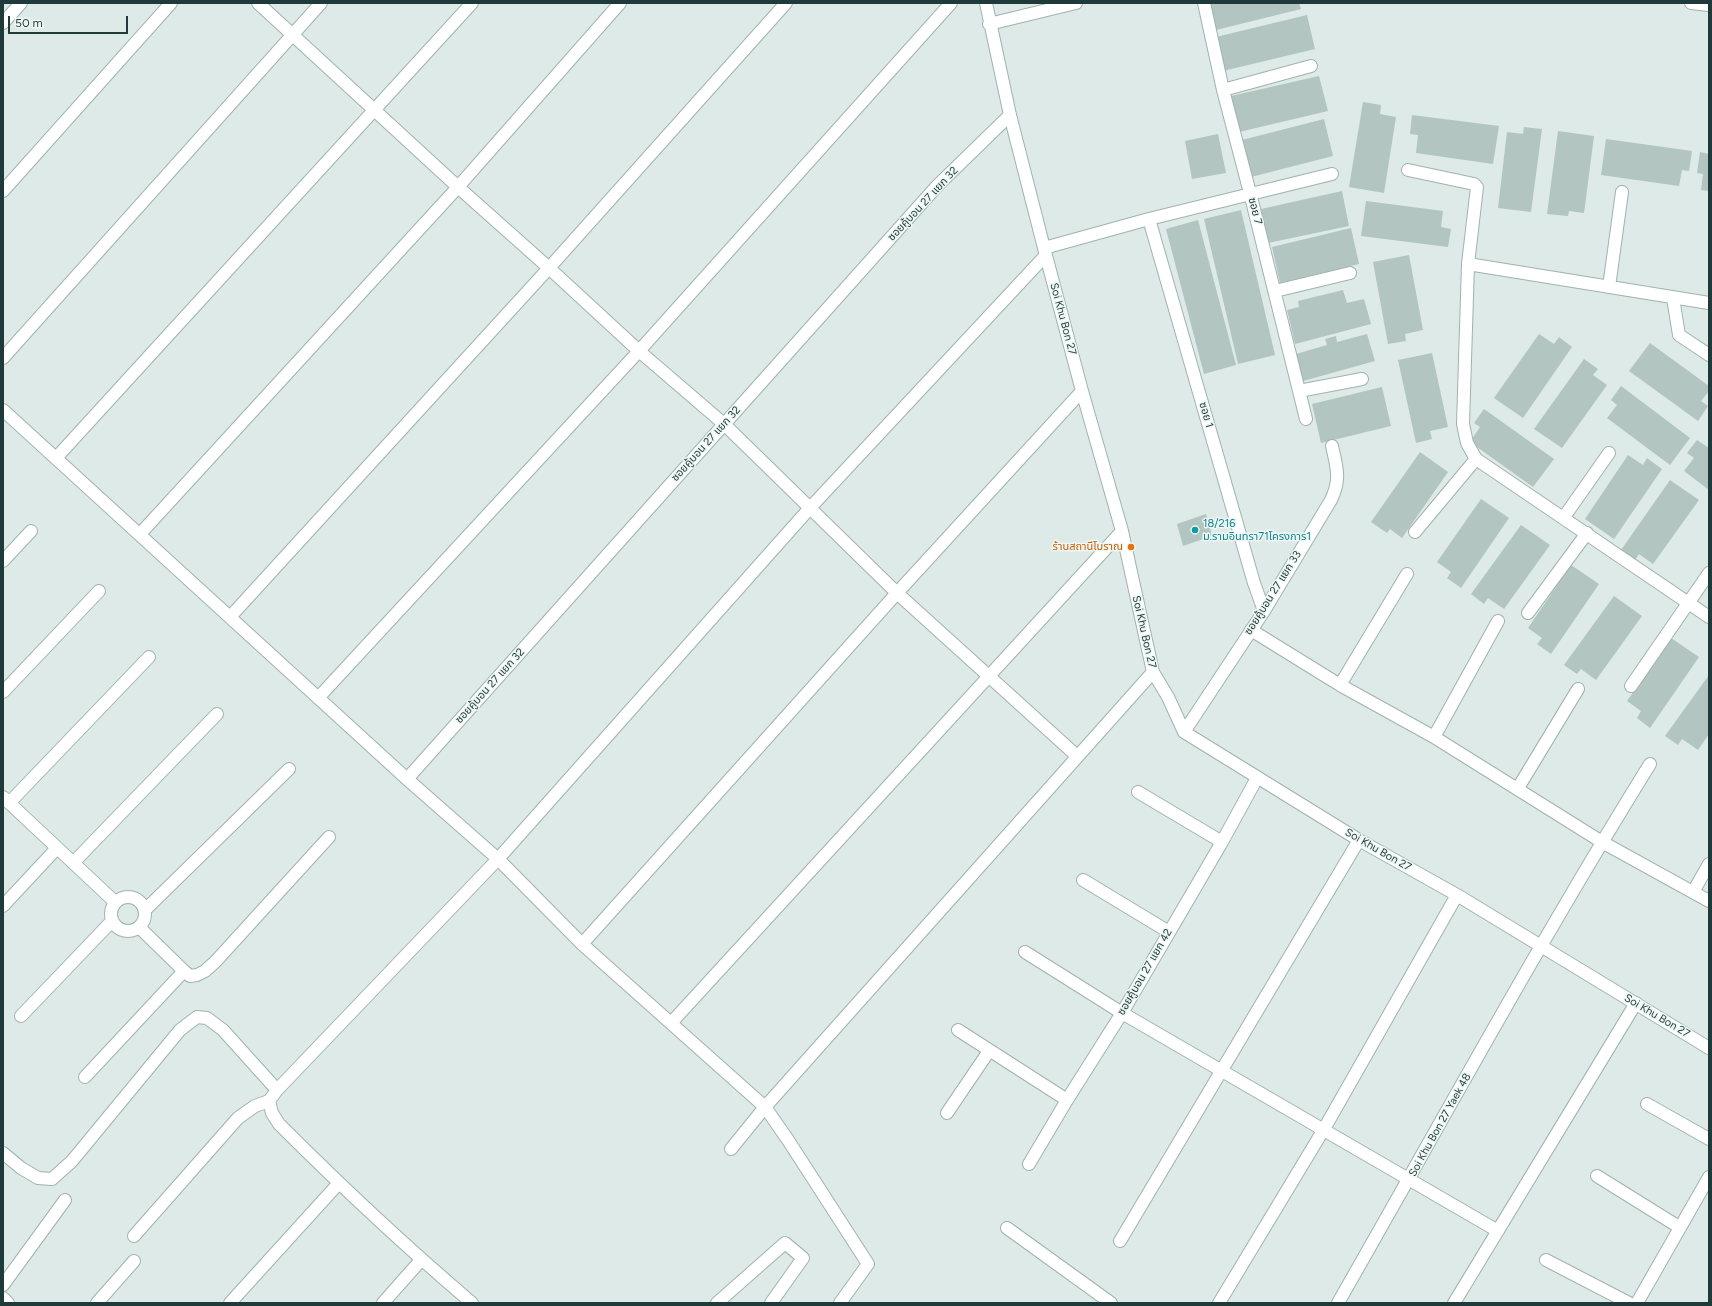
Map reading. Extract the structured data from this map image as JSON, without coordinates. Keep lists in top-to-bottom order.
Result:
{
  "streets": {
    "street": [
      "ซอยคู้บอน 27 แยก 32",
      "ซอย 7",
      "Soi Khu Bon 27",
      "ซอย 1",
      "ซอยคู้บอน 27 แยก 33",
      "ซอยคู้บอน 27 แยก 42",
      "Soi Khu Bon 27 Yaek 48"
    ]
  },
  "crossings": [
    ["ซอยคู้บอน 27 แยก 32", "Soi Khu Bon 27"],
    ["Soi Khu Bon 27", "ซอยคู้บอน 27 แยก 33"],
    ["Soi Khu Bon 27", "ซอยคู้บอน 27 แยก 42"],
    ["Soi Khu Bon 27", "Soi Khu Bon 27 Yaek 48"],
    ["ซอย 1", "ซอยคู้บอน 27 แยก 33"]
  ],
  "places": ["18/216 ม.รามอินทรา71โครงการ1", "ร้านสถานีโบราณ"],
  "scale_bar": "50 m"
}
